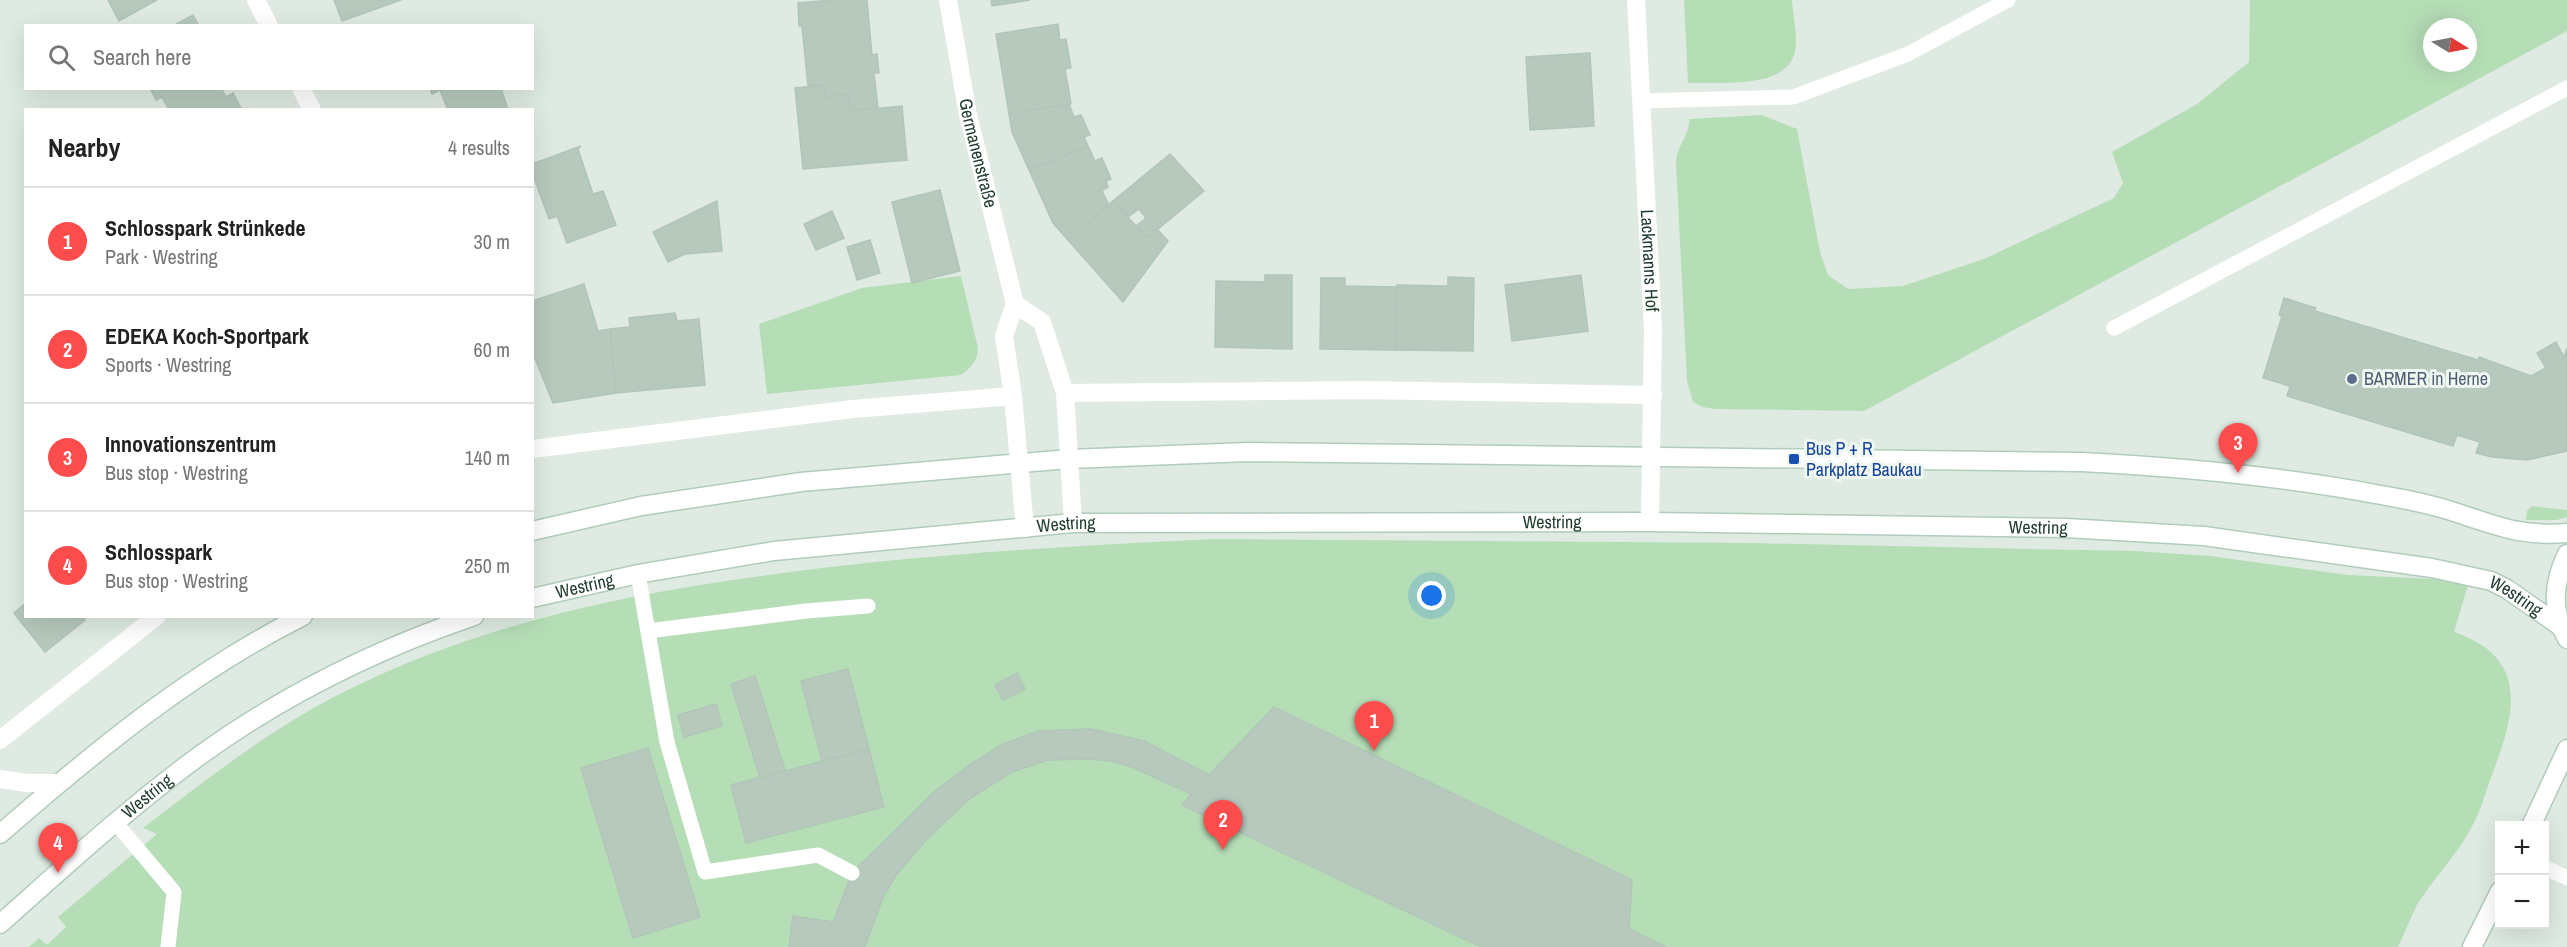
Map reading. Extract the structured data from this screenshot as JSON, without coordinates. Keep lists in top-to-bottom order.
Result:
{
  "streets": {
    "main road": ["Germanenstraße", "Lackmanns Hof", "Westring"]
  },
  "crossings": [
    ["Lackmanns Hof", "Westring"]
  ],
  "places": {
    "other": ["BARMER in Herne"],
    "transit": ["Bus P + R Parkplatz Baukau"]
  },
  "north": "right",
  "page": {
    "search": "Search here",
    "heading": ["Nearby", "4 results"],
    "list": [
      {
        "mark": "1",
        "name": "Schlosspark Strünkede",
        "note": "Park · Westring",
        "value": "30 m"
      },
      {
        "mark": "2",
        "name": "EDEKA Koch-Sportpark",
        "note": "Sports · Westring",
        "value": "60 m"
      },
      {
        "mark": "3",
        "name": "Innovationszentrum",
        "note": "Bus stop · Westring",
        "value": "140 m"
      },
      {
        "mark": "4",
        "name": "Schlosspark",
        "note": "Bus stop · Westring",
        "value": "250 m"
      }
    ],
    "pins": [
      "3",
      "1",
      "2",
      "4"
    ],
    "map_buttons": ["+", "−"]
  }
}
